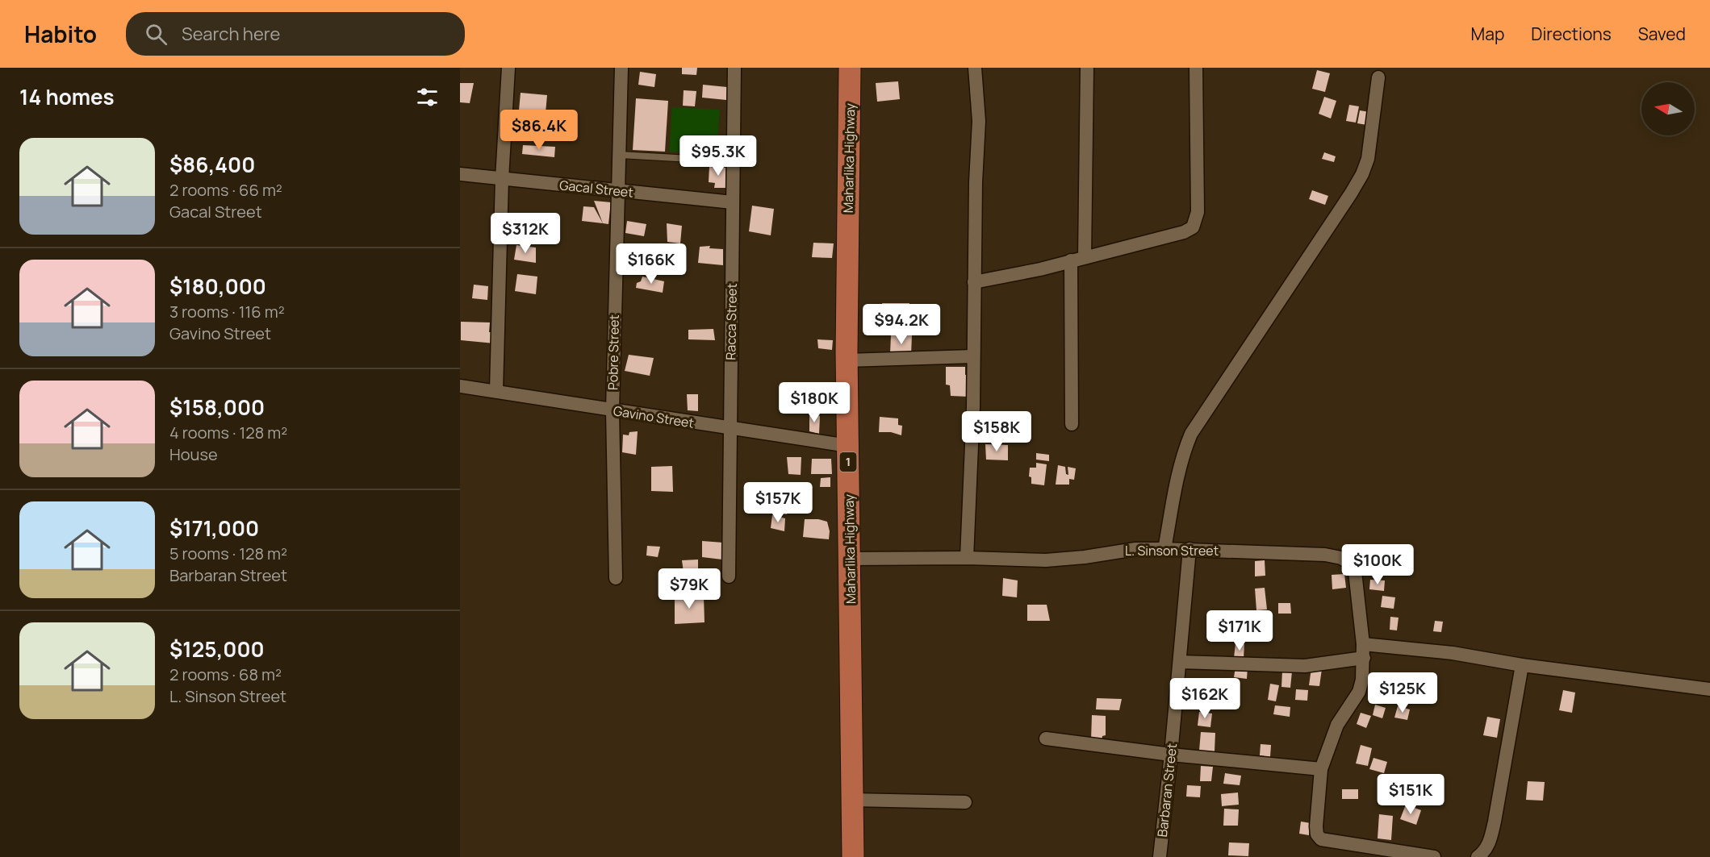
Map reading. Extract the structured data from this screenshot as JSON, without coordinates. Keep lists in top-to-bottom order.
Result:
{
  "streets": {
    "highway": ["Maharlika Highway", "1"],
    "street": [
      "Gacal Street",
      "Racca Street",
      "Pobre Street",
      "Gavino Street",
      "L. Sinson Street",
      "Barbaran Street"
    ]
  },
  "crossings": [
    ["Maharlika Highway", "Gavino Street"],
    ["Maharlika Highway", "L. Sinson Street"],
    ["Gacal Street", "Racca Street"],
    ["Gacal Street", "Pobre Street"],
    ["Racca Street", "Gavino Street"],
    ["Pobre Street", "Gavino Street"],
    ["L. Sinson Street", "Barbaran Street"]
  ],
  "north": "left",
  "page": {
    "header": "Habito",
    "search": "Search here",
    "nav": ["Map", "Directions", "Saved"],
    "heading": "14 homes",
    "price": [
      "$86.4K",
      "$95.3K",
      "$312K",
      "$166K",
      "$94.2K",
      "$180K",
      "$158K",
      "$157K",
      "$100K",
      "$79K",
      "$171K",
      "$125K",
      "$162K",
      "$151K"
    ],
    "list": [
      {
        "name": "$86,400",
        "note": "2 rooms · 66 m² · Gacal Street"
      },
      {
        "name": "$180,000",
        "note": "3 rooms · 116 m² · Gavino Street"
      },
      {
        "name": "$158,000",
        "note": "4 rooms · 128 m² · House"
      },
      {
        "name": "$171,000",
        "note": "5 rooms · 128 m² · Barbaran Street"
      },
      {
        "name": "$125,000",
        "note": "2 rooms · 68 m² · L. Sinson Street"
      }
    ]
  }
}
